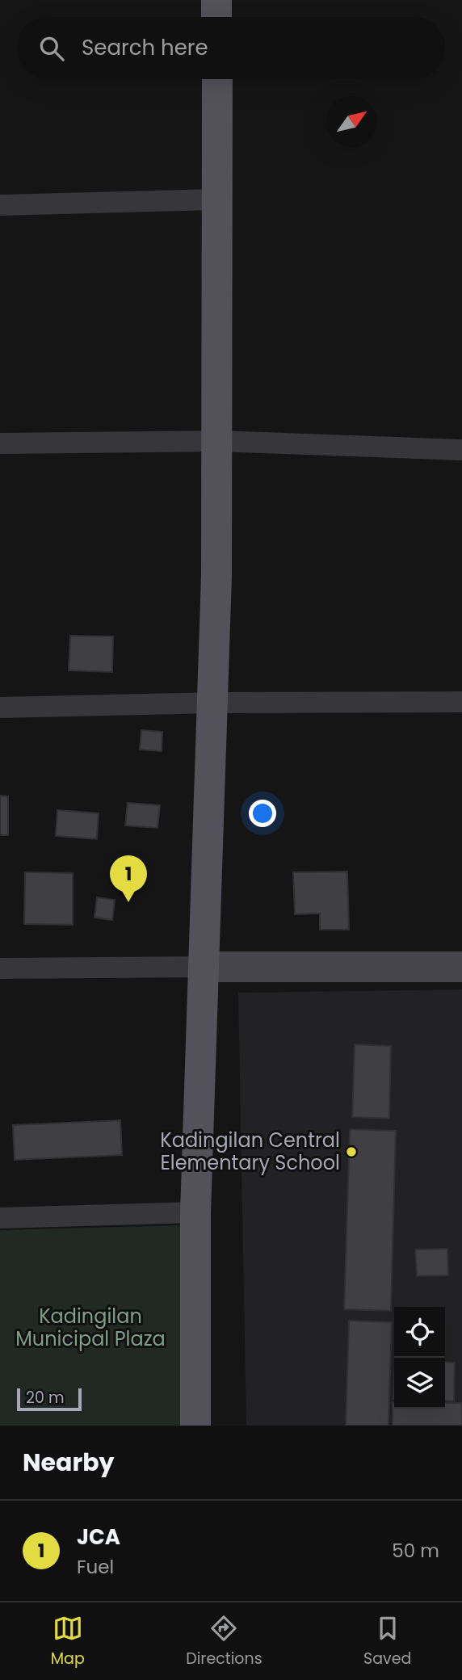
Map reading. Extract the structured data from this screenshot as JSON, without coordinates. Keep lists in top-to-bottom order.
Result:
{
  "parks": ["Kadingilan Municipal Plaza"],
  "places": ["Kadingilan Central Elementary School"],
  "scale_bar": "20 m",
  "north": "top right",
  "page": {
    "search": "Search here",
    "pins": "1",
    "scale": "20 m",
    "heading": "Nearby",
    "list": [
      {
        "mark": "1",
        "name": "JCA",
        "note": "Fuel",
        "value": "50 m"
      }
    ],
    "nav": ["Map", "Directions", "Saved"]
  }
}
